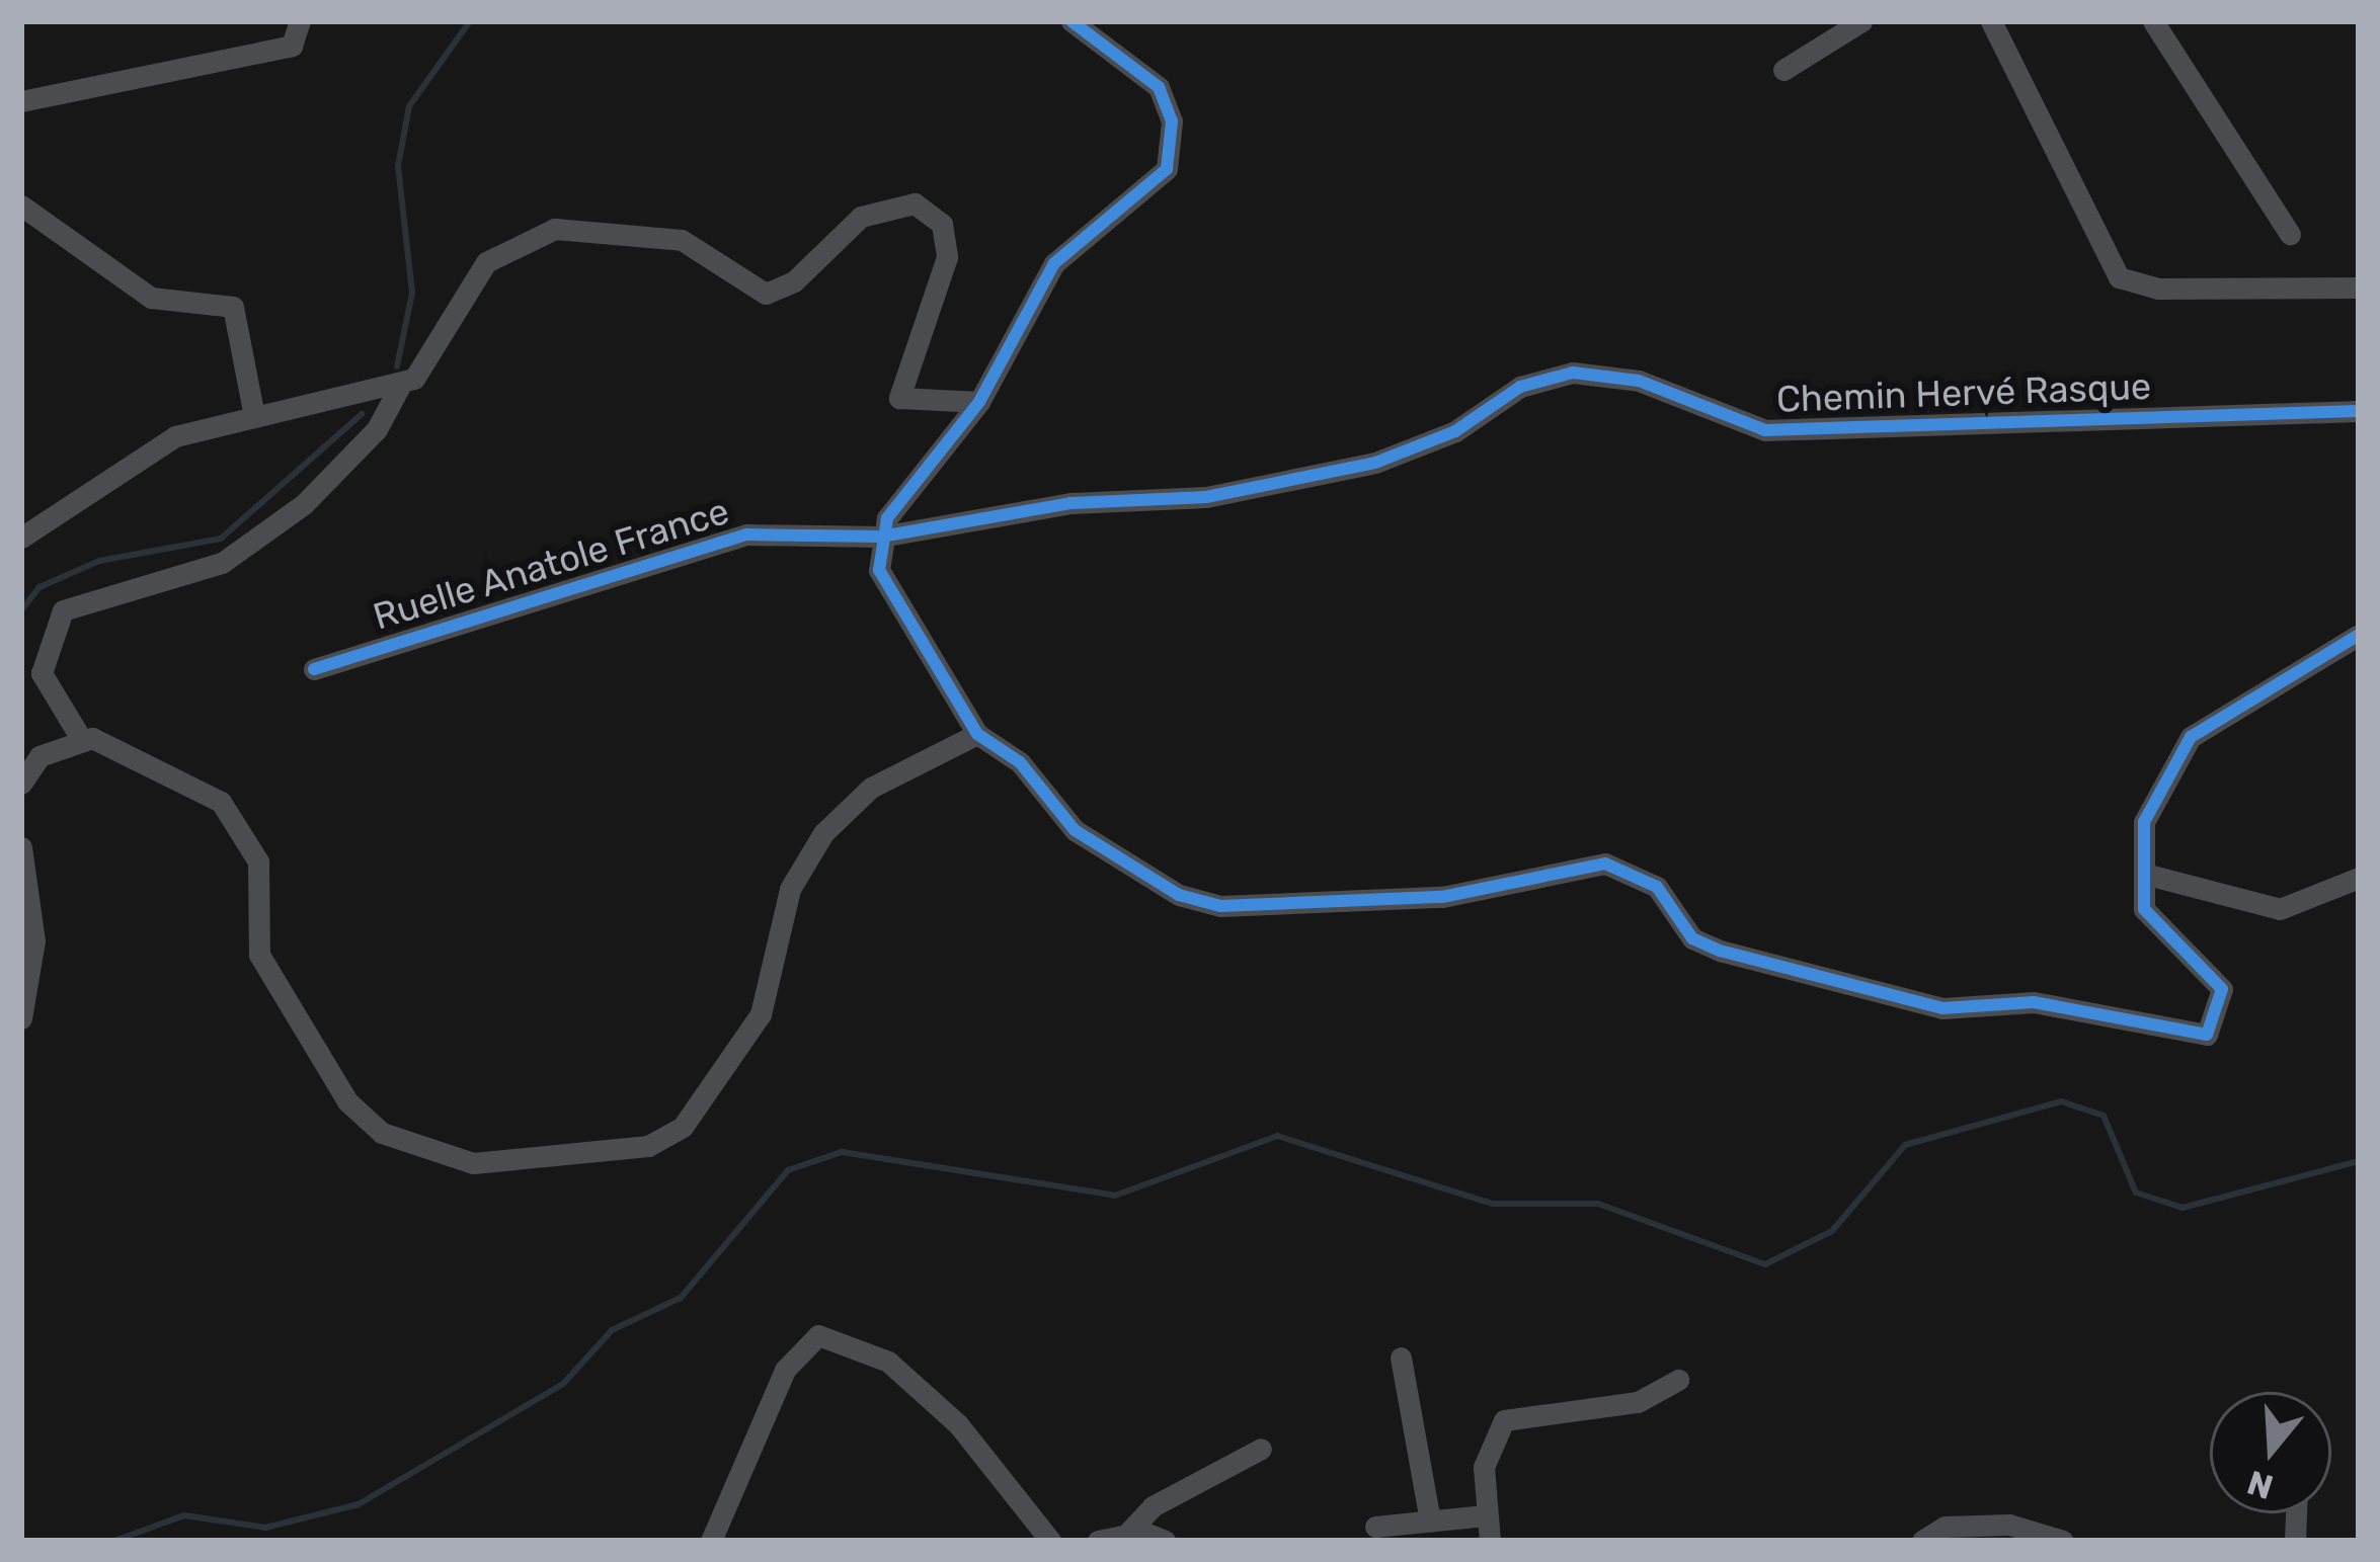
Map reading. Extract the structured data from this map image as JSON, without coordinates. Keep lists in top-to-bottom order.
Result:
{
  "streets": {
    "street": ["Chemin Hervé Rasque", "Ruelle Anatole France"]
  },
  "crossings": [
    ["Chemin Hervé Rasque", "Ruelle Anatole France"]
  ],
  "north": "bottom"
}
